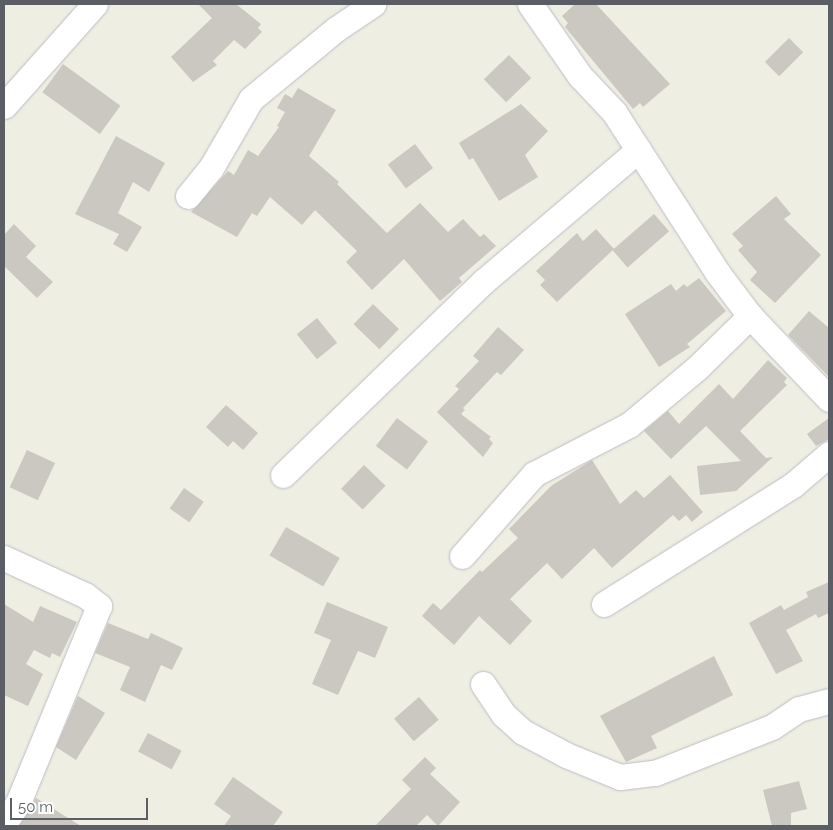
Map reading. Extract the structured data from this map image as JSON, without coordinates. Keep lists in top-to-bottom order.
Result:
{
  "scale_bar": "50 m"
}
